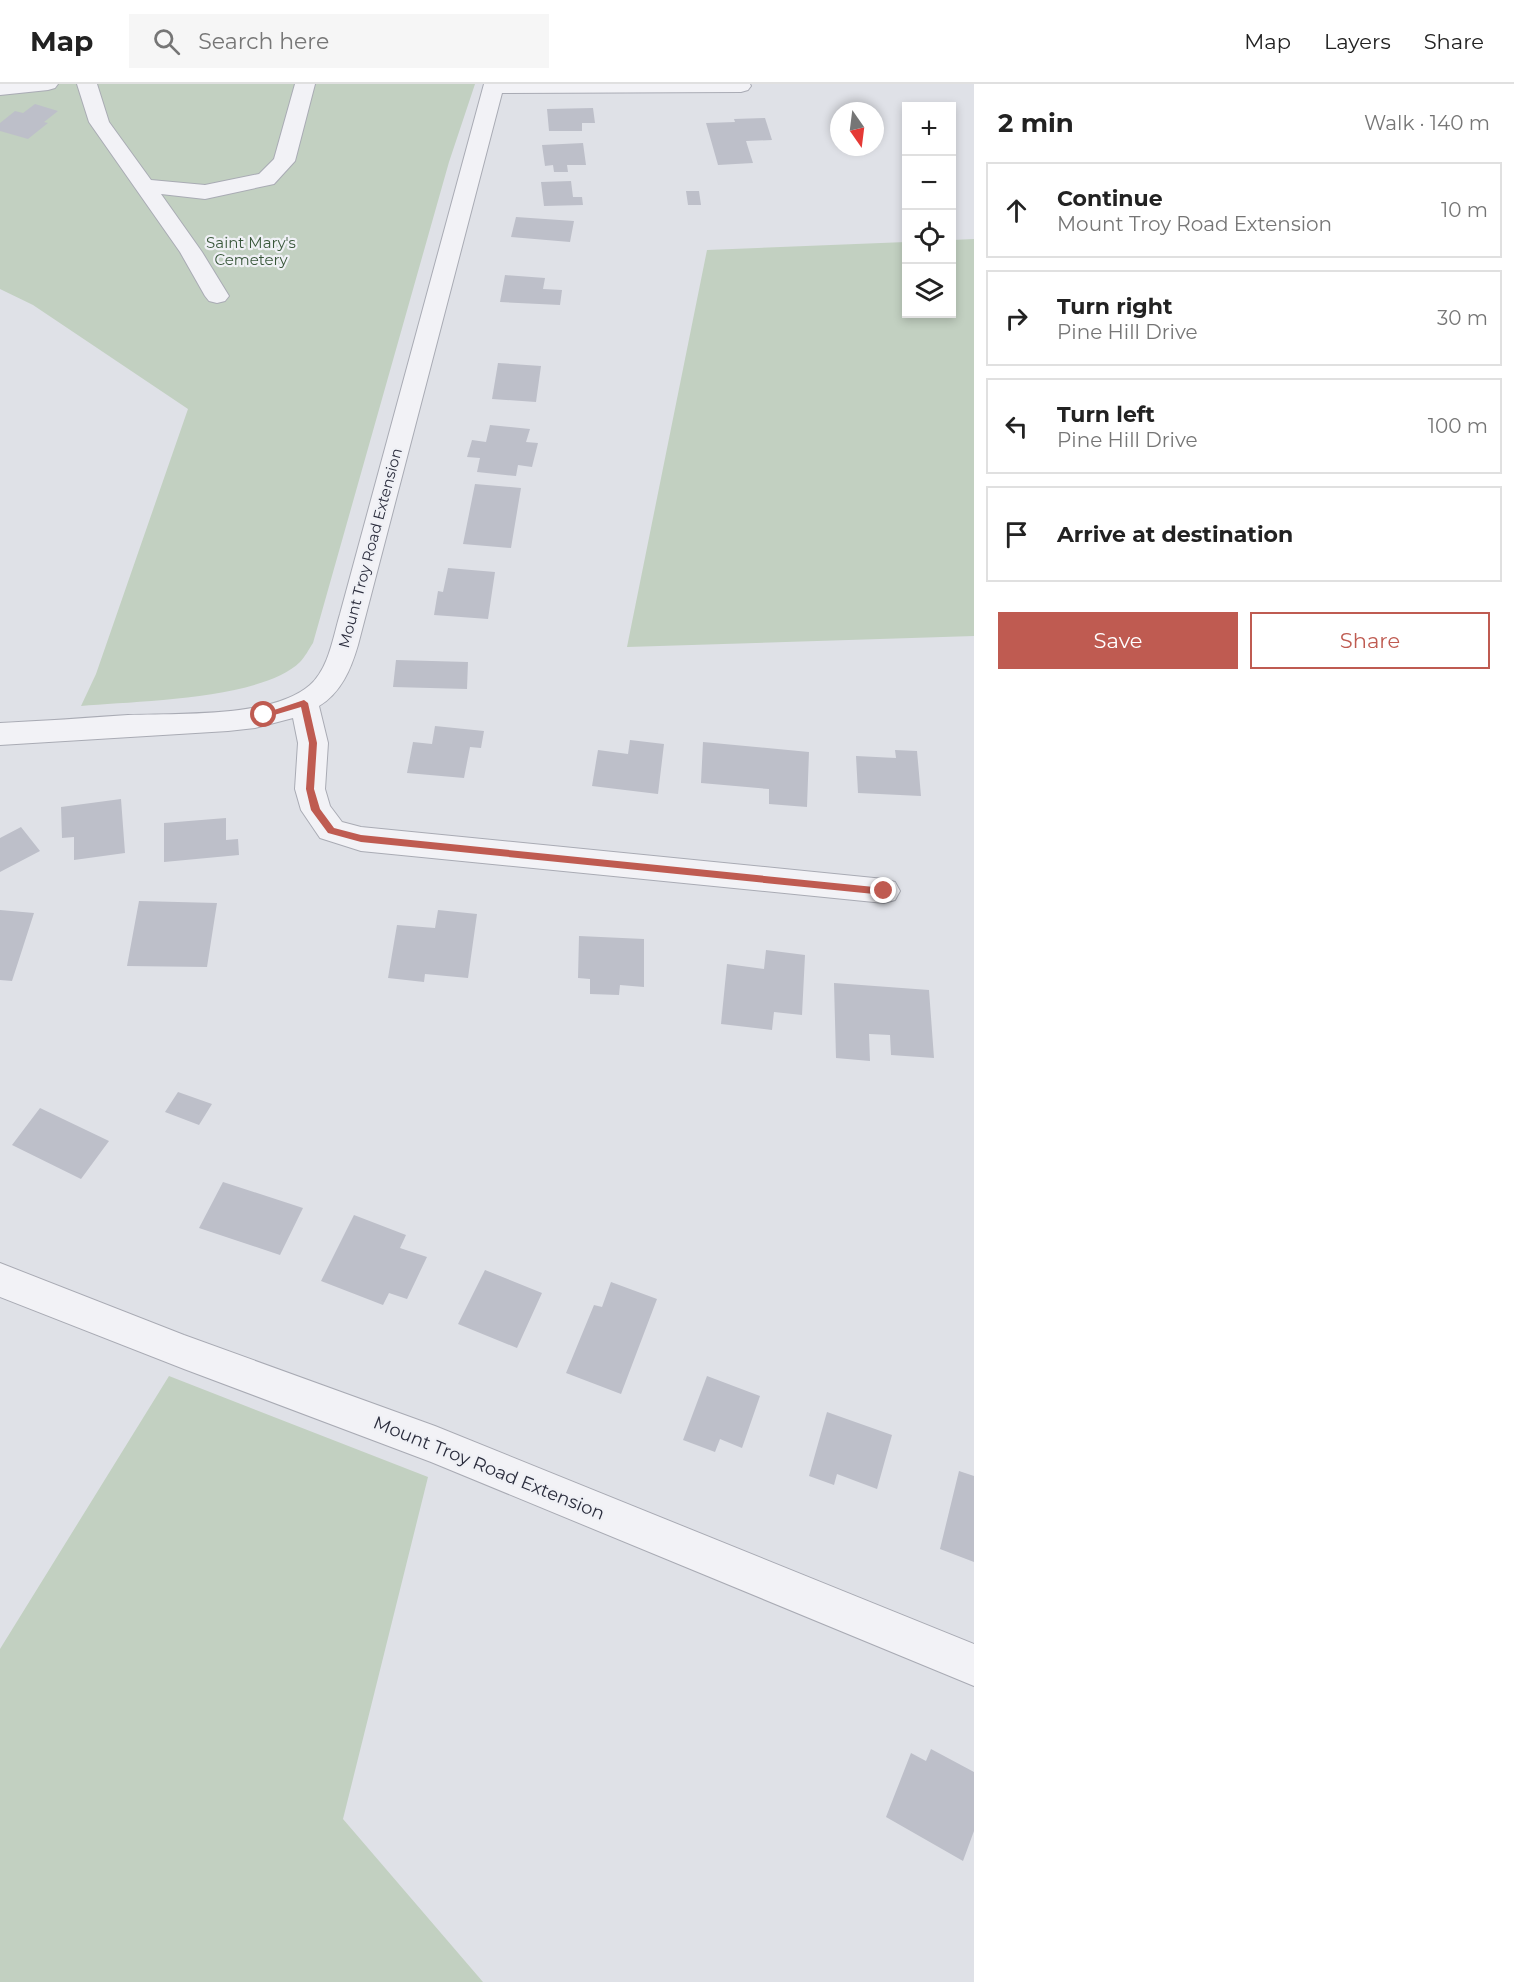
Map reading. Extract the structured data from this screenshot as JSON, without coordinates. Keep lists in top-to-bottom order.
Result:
{
  "streets": {
    "street": ["Mount Troy Road Extension"]
  },
  "parks": ["Saint Mary's Cemetery"],
  "north": "bottom",
  "page": {
    "header": "Map",
    "search": "Search here",
    "nav": ["Map", "Layers", "Share"],
    "heading": ["2 min", "Walk · 140 m"],
    "map_buttons": ["+", "−"],
    "list": [
      ["Continue", "Mount Troy Road Extension", "10 m"],
      ["Turn right", "Pine Hill Drive", "30 m"],
      ["Turn left", "Pine Hill Drive", "100 m"],
      "Arrive at destination"
    ],
    "buttons": ["Save", "Share"]
  }
}
